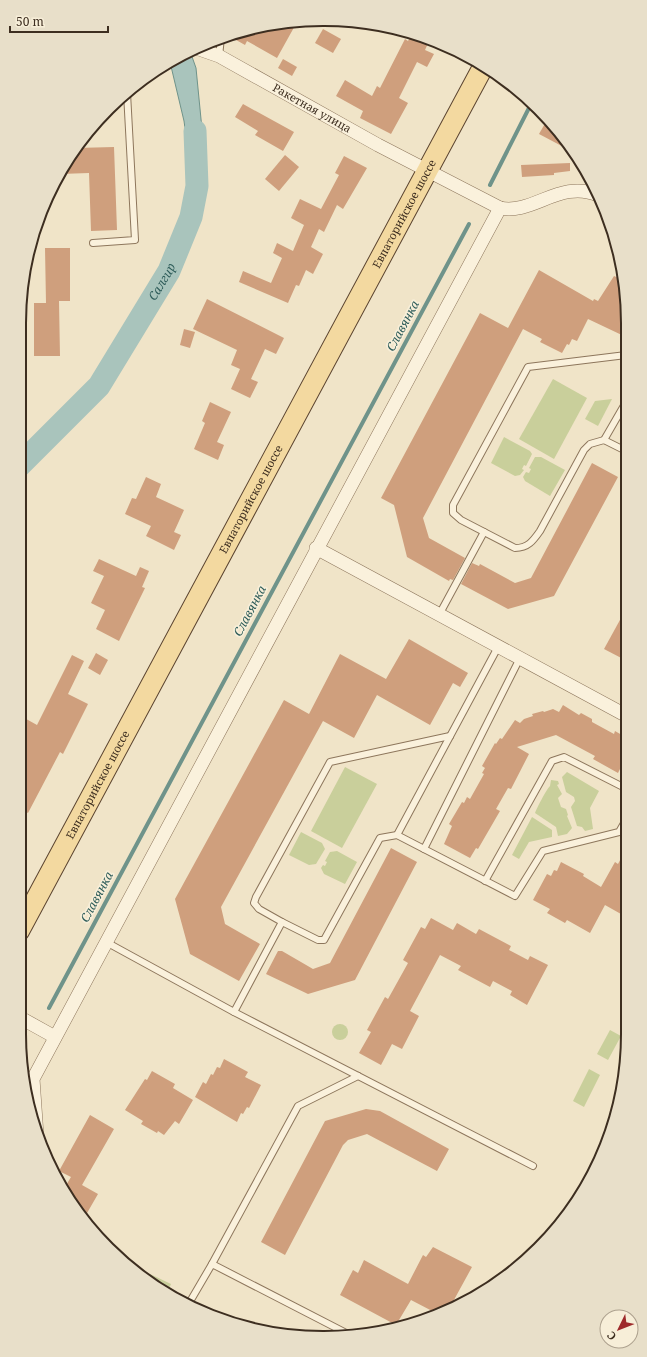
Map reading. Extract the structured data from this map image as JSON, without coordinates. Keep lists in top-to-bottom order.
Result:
{
  "streets": {
    "main road": ["Евпаторийское шоссе"],
    "street": ["Ракетная улица"]
  },
  "crossings": [
    ["Ракетная улица", "Евпаторийское шоссе"]
  ],
  "water": ["Салгир", "Славянка"],
  "scale_bar": "50 m",
  "north": "bottom left"
}
